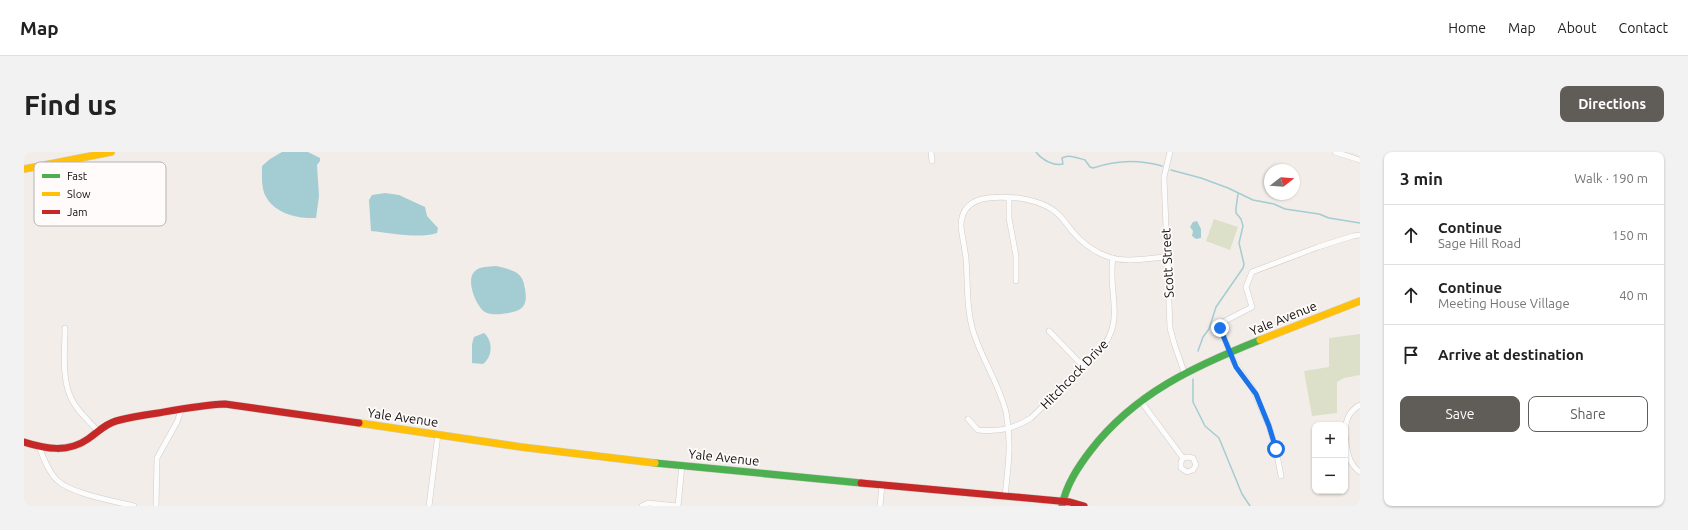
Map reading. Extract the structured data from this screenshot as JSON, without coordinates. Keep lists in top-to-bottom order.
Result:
{
  "streets": {
    "street": ["Scott Street", "Yale Avenue", "Hitchcock Drive"]
  },
  "crossings": [
    ["Scott Street", "Yale Avenue"]
  ],
  "legend": ["Fast", "Slow", "Jam"],
  "north": "right",
  "page": {
    "header": "Map",
    "nav": [
      "Home",
      "Map",
      "About",
      "Contact"
    ],
    "buttons": [
      "Directions",
      ["Save", "Share"]
    ],
    "title": "Find us",
    "heading": ["3 min", "Walk · 190 m"],
    "list": [
      ["Continue", "Sage Hill Road", "150 m"],
      ["Continue", "Meeting House Village", "40 m"],
      "Arrive at destination"
    ],
    "map_buttons": ["+", "−"]
  }
}
